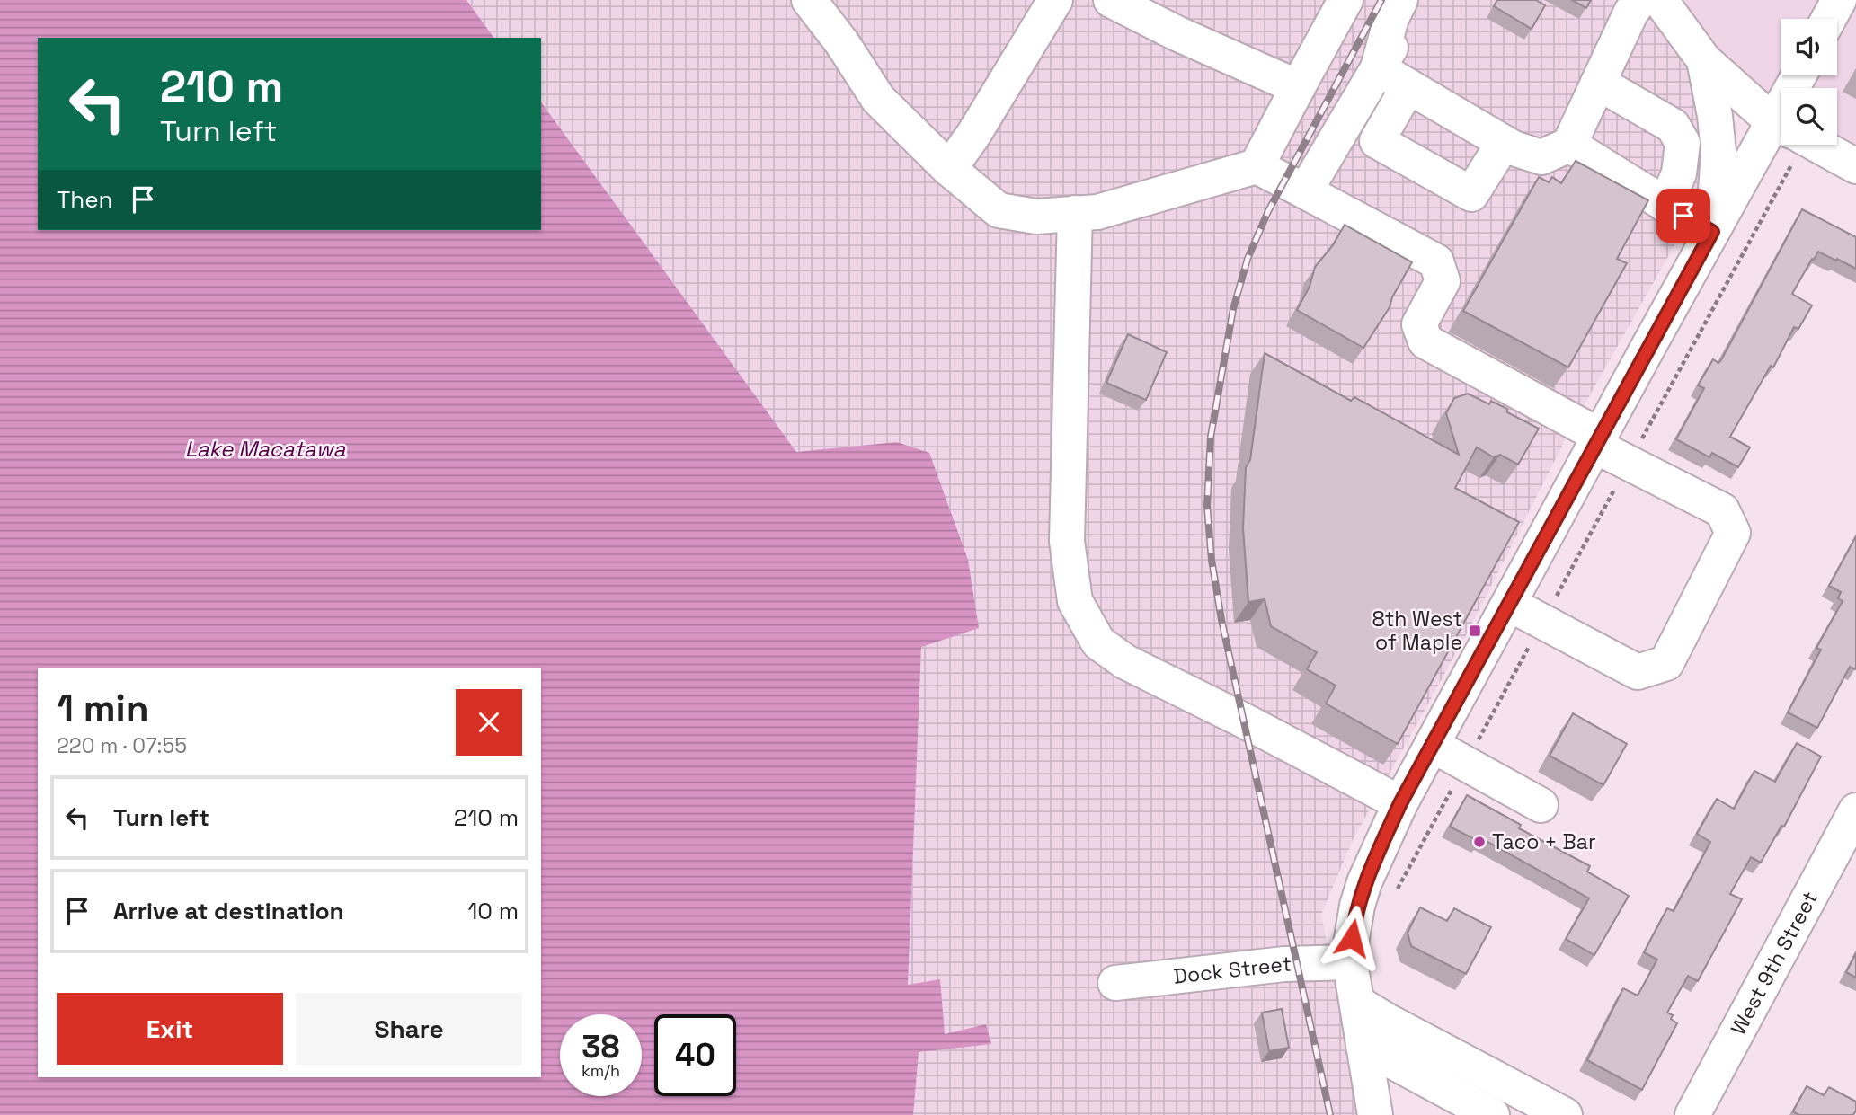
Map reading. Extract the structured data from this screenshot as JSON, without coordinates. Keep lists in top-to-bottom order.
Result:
{
  "streets": {
    "street": ["West 9th Street", "Dock Street"]
  },
  "water": ["Lake Macatawa"],
  "places": {
    "transit": ["8th West of Maple"],
    "other": ["Taco + Bar"]
  },
  "page": {
    "turn": ["210 m", "Turn left"],
    "then": "Then",
    "heading": ["1 min", "220 m · 07:55"],
    "list": [
      {
        "name": "Turn left",
        "value": "210 m"
      },
      {
        "name": "Arrive at destination",
        "value": "10 m"
      }
    ],
    "buttons": ["Exit", "Share"],
    "speed": "38 km/h",
    "limit": "40"
  }
}
